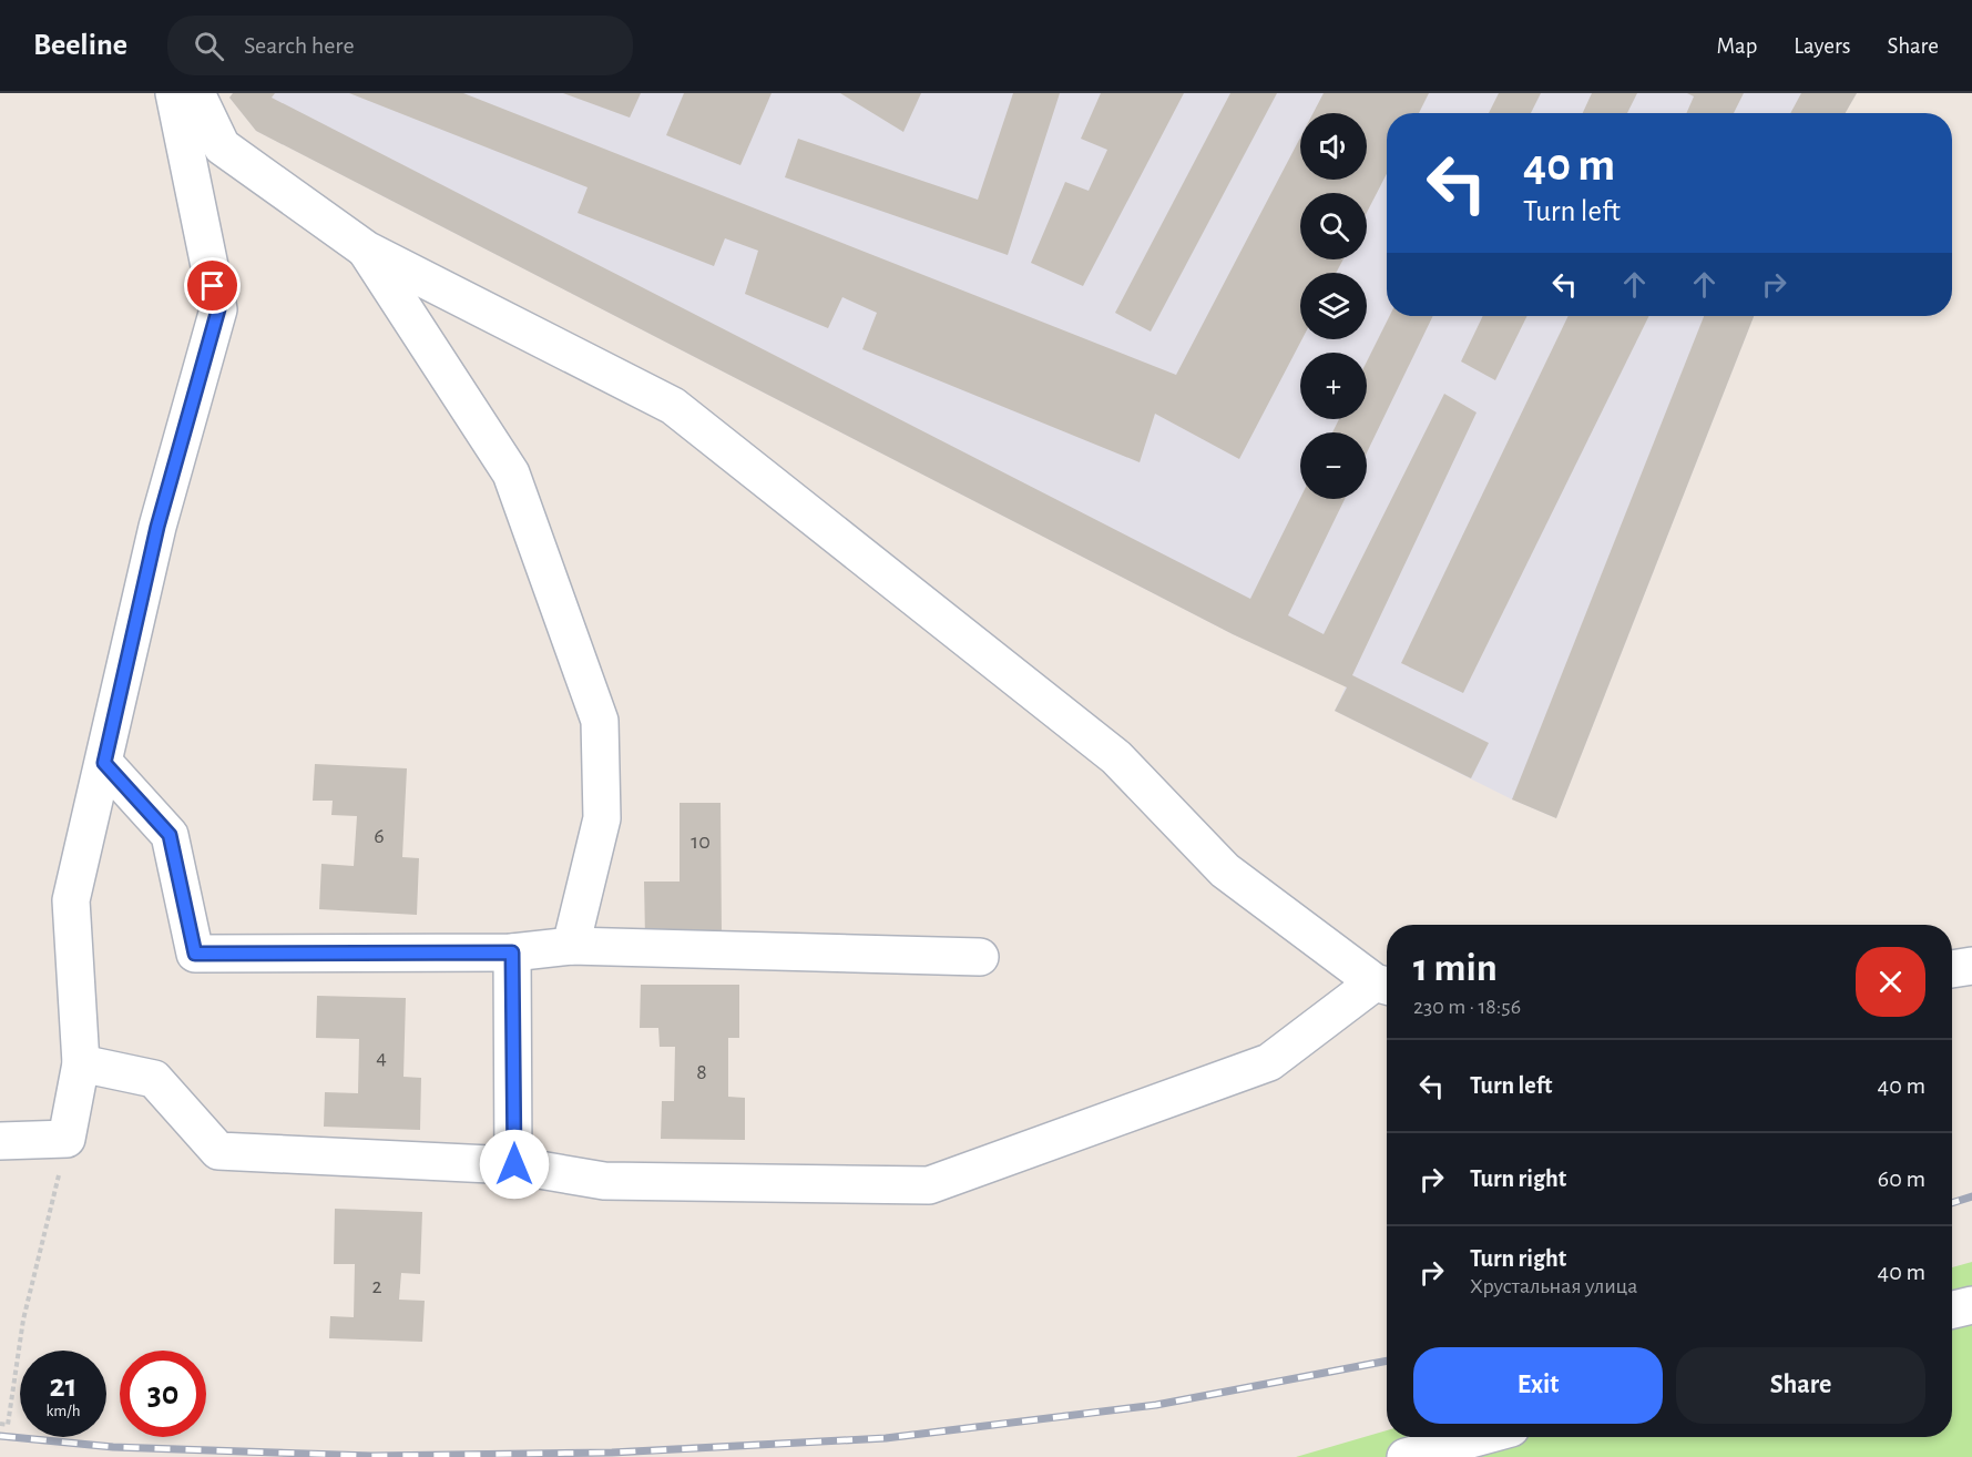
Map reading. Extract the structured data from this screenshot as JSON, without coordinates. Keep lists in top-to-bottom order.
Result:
{
  "house_numbers": [
    "6",
    "10",
    "4",
    "8",
    "2"
  ],
  "page": {
    "header": "Beeline",
    "search": "Search here",
    "nav": ["Map", "Layers", "Share"],
    "map_buttons": ["+", "−"],
    "turn": ["40 m", "Turn left"],
    "heading": ["1 min", "230 m · 18:56"],
    "list": [
      {
        "name": "Turn left",
        "value": "40 m"
      },
      {
        "name": "Turn right",
        "value": "60 m"
      },
      {
        "name": "Turn right",
        "note": "Хрустальная улица",
        "value": "40 m"
      }
    ],
    "buttons": ["Exit", "Share"],
    "speed": "21 km/h",
    "limit": "30"
  }
}
